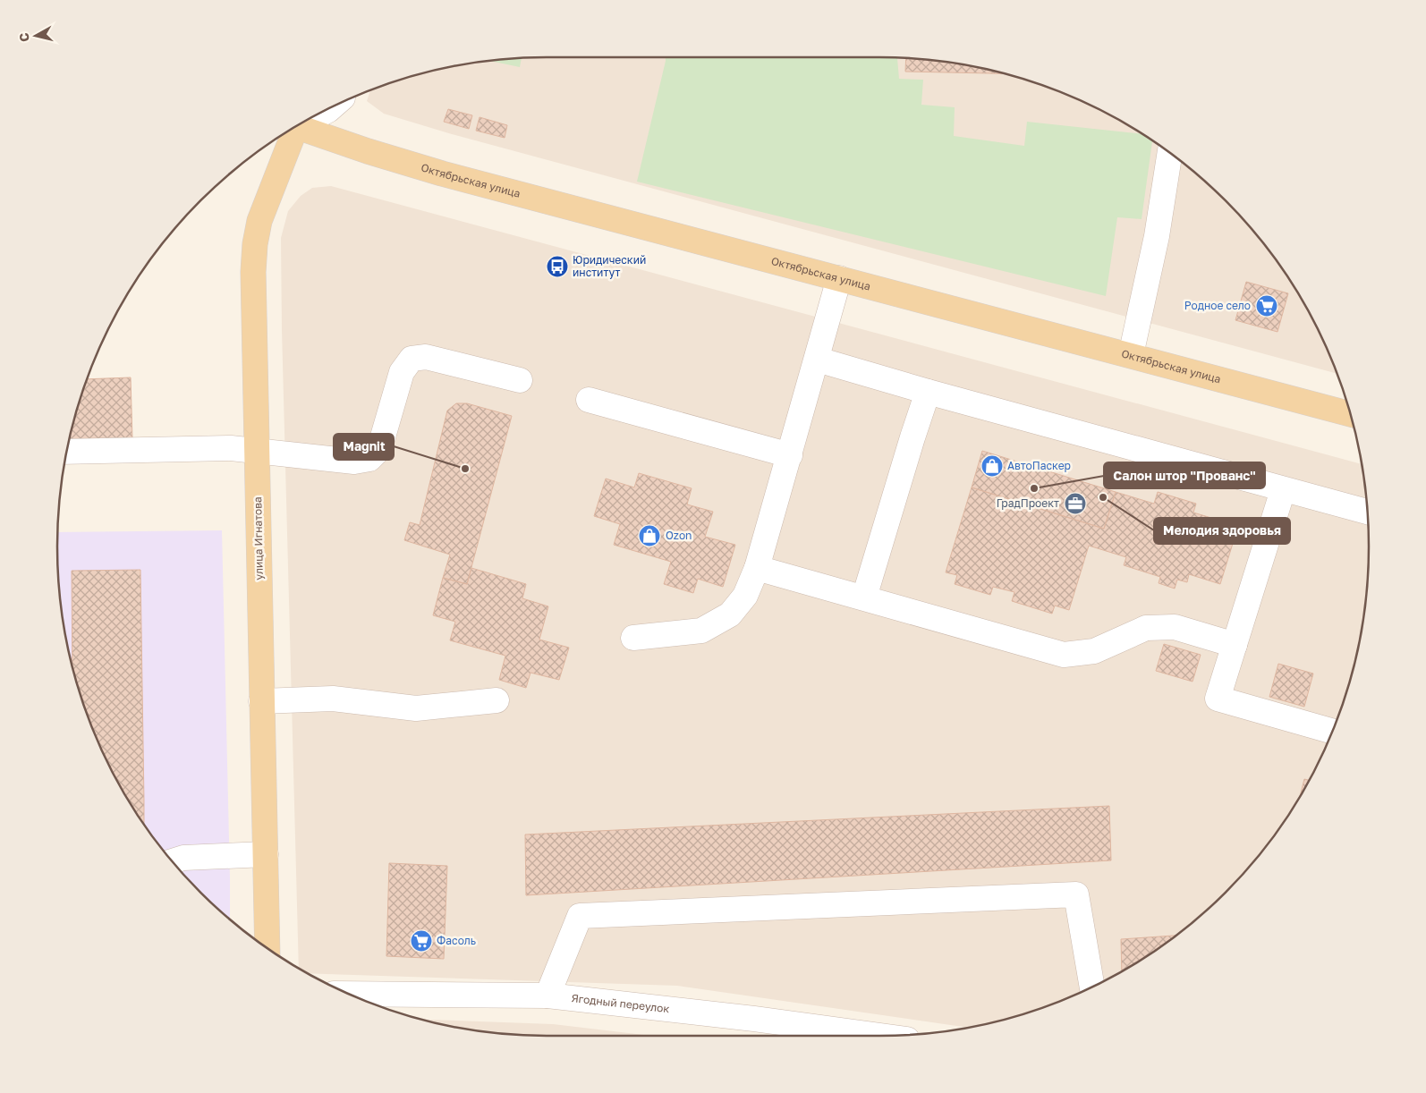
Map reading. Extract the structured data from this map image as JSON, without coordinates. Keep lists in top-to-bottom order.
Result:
{
  "streets": {
    "main road": ["Октябрьская улица", "улица Игнатова"],
    "street": ["Ягодный переулок"]
  },
  "places": {
    "bus stop": ["Юридический институт"],
    "supermarket": ["Родное село", "Фасоль"],
    "shop": ["АвтоПаскер", "Ozon"],
    "other": ["Magnit", "Салон штор \"Прованс\"", "Мелодия здоровья"],
    "office": ["ГрадПроект"]
  },
  "north": "left"
}
